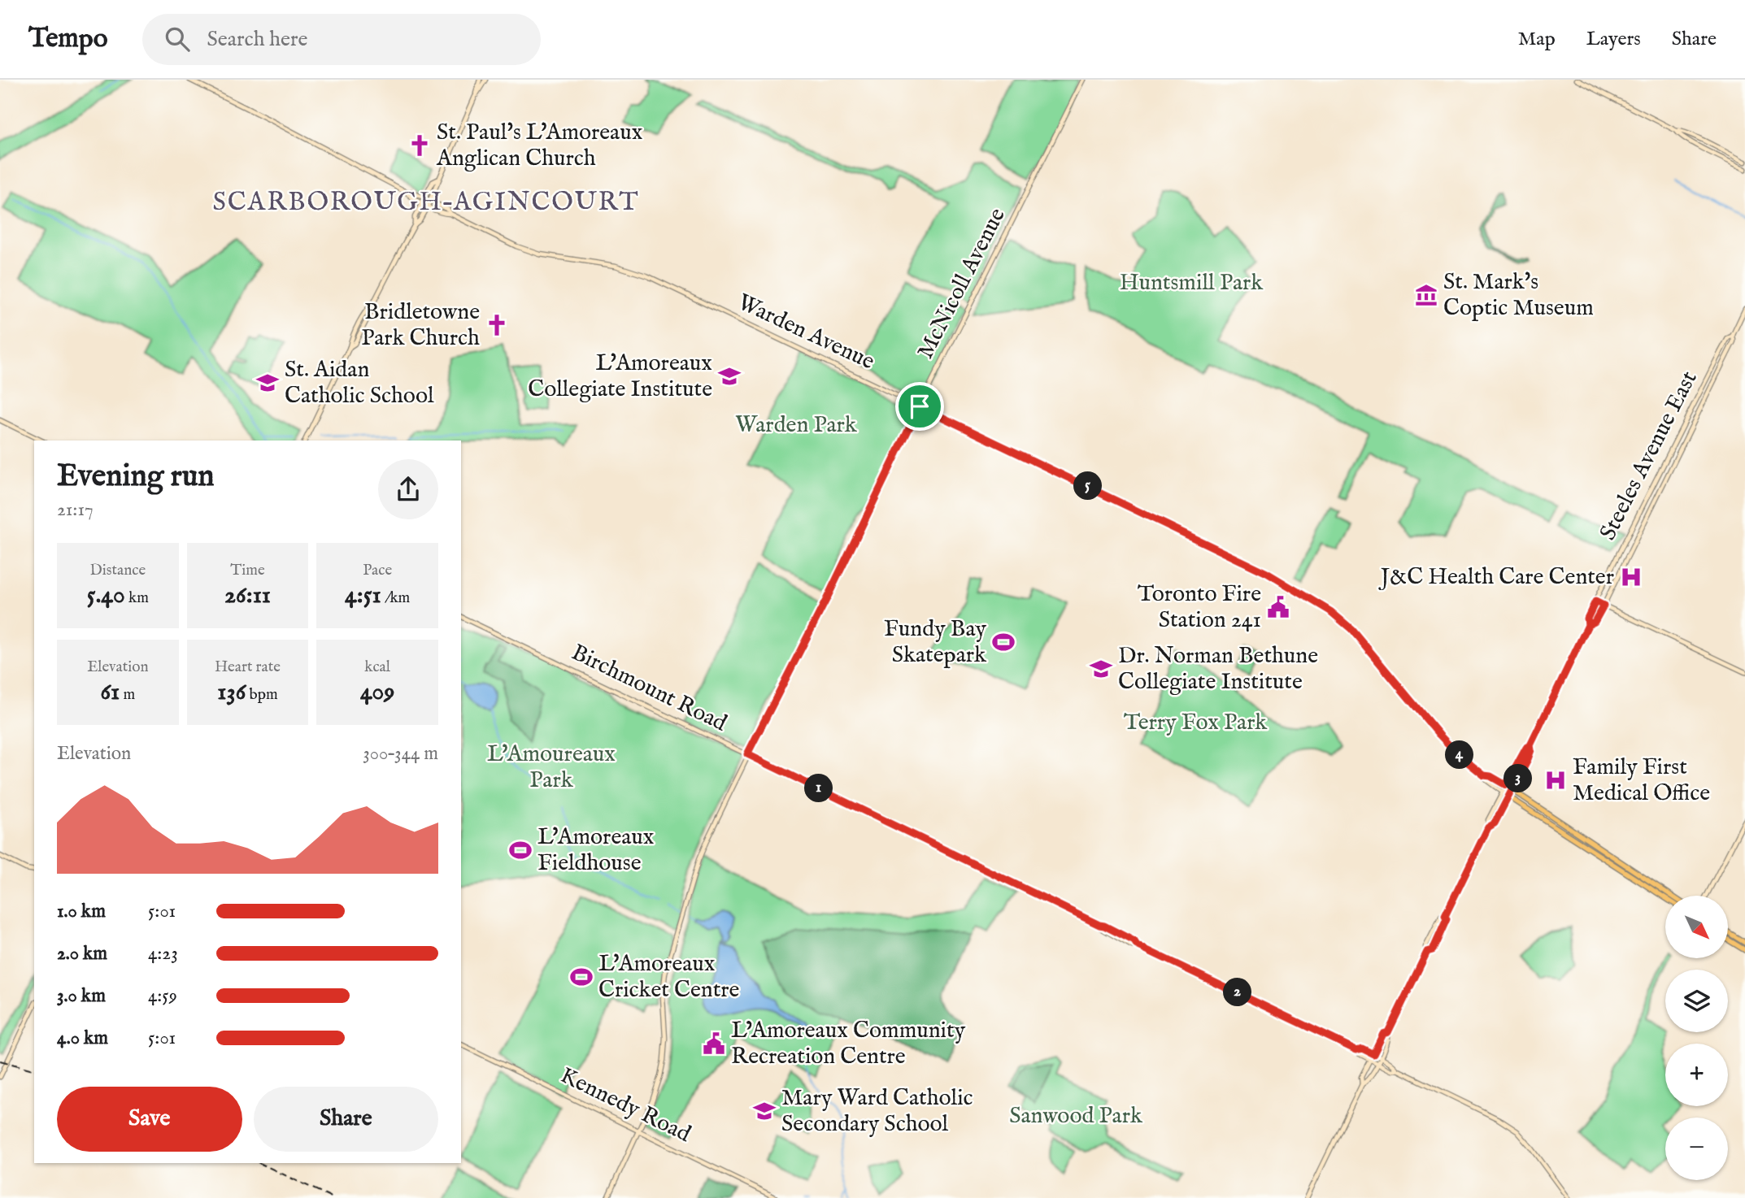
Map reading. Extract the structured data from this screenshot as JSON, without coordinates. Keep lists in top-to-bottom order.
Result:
{
  "streets": {
    "main road": [
      "McNicoll Avenue",
      "Warden Avenue",
      "Steeles Avenue East",
      "Birchmount Road",
      "Kennedy Road"
    ]
  },
  "crossings": [
    ["McNicoll Avenue", "Warden Avenue"],
    ["McNicoll Avenue", "Birchmount Road"],
    ["McNicoll Avenue", "Kennedy Road"],
    ["Warden Avenue", "Steeles Avenue East"],
    ["Steeles Avenue East", "Birchmount Road"]
  ],
  "districts": ["SCARBOROUGH–AGINCOURT"],
  "parks": [
    "Huntsmill Park",
    "Warden Park",
    "Terry Fox Park",
    "L'Amoureaux Park",
    "Sanwood Park"
  ],
  "places": {
    "church": ["St. Paul's L'Amoreaux Anglican Church", "Bridletowne Park Church"],
    "museum": ["St. Mark's Coptic Museum"],
    "school or university": [
      "L'Amoreaux Collegiate Institute",
      "St. Aidan Catholic School",
      "Dr. Norman Bethune Collegiate Institute",
      "Mary Ward Catholic Secondary School"
    ],
    "hospital": ["J&C Health Care Center", "Family First Medical Office"],
    "public building": ["Toronto Fire Station 241", "L’Amoreaux Community Recreation Centre"],
    "sports": ["Fundy Bay Skatepark", "L'Amoreaux Fieldhouse", "L'Amoreaux Cricket Centre"]
  },
  "north": "bottom right",
  "page": {
    "header": "Tempo",
    "search": "Search here",
    "nav": ["Map", "Layers", "Share"],
    "heading": ["Evening run", "21:17"],
    "pins": [
      "5",
      "4",
      "3",
      "1",
      "2"
    ],
    "stats": [
      ["Distance", "5.40 km"],
      ["Time", "26:11"],
      ["Pace", "4:51 /km"],
      ["Elevation", "61 m"],
      ["Heart rate", "136 bpm"],
      ["kcal", "409"]
    ],
    "chart": ["Elevation", "300–344 m"],
    "list": [
      {
        "name": "1.0 km",
        "note": "5:01"
      },
      {
        "name": "2.0 km",
        "note": "4:23"
      },
      {
        "name": "3.0 km",
        "note": "4:59"
      },
      {
        "name": "4.0 km",
        "note": "5:01"
      }
    ],
    "map_buttons": ["+", "−"],
    "buttons": ["Save", "Share"]
  }
}
